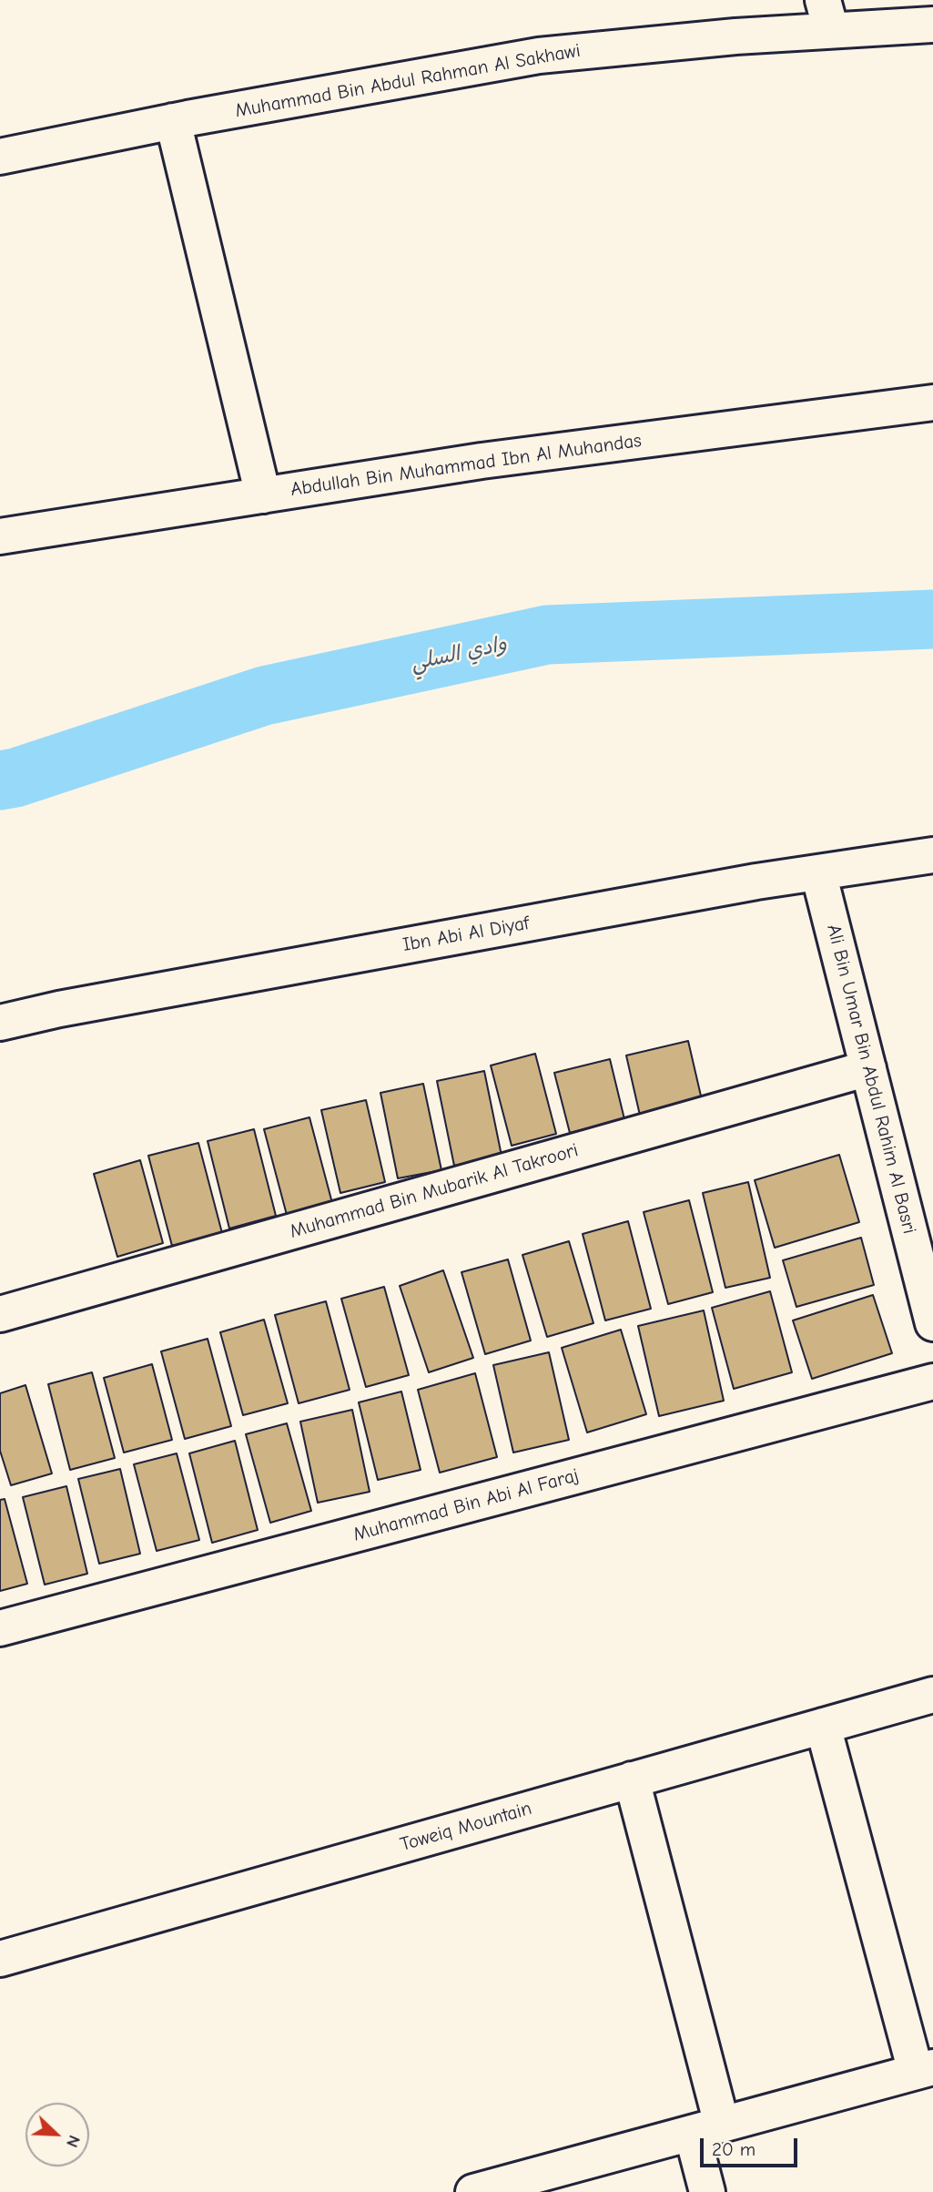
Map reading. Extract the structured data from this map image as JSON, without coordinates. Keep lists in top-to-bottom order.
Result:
{
  "streets": {
    "street": [
      "Muhammad Bin Abdul Rahman Al Sakhawi",
      "Abdullah Bin Muhammad Ibn Al Muhandas",
      "Ibn Abi Al Diyaf",
      "Ali Bin Umar Bin Abdul Rahim Al Basri",
      "Muhammad Bin Mubarik Al Takroori",
      "Muhammad Bin Abi Al Faraj",
      "Toweiq Mountain"
    ]
  },
  "crossings": [
    ["Ibn Abi Al Diyaf", "Ali Bin Umar Bin Abdul Rahim Al Basri"],
    ["Ali Bin Umar Bin Abdul Rahim Al Basri", "Muhammad Bin Mubarik Al Takroori"]
  ],
  "water": ["وادي السلي"],
  "scale_bar": "20 m",
  "north": "bottom right"
}
